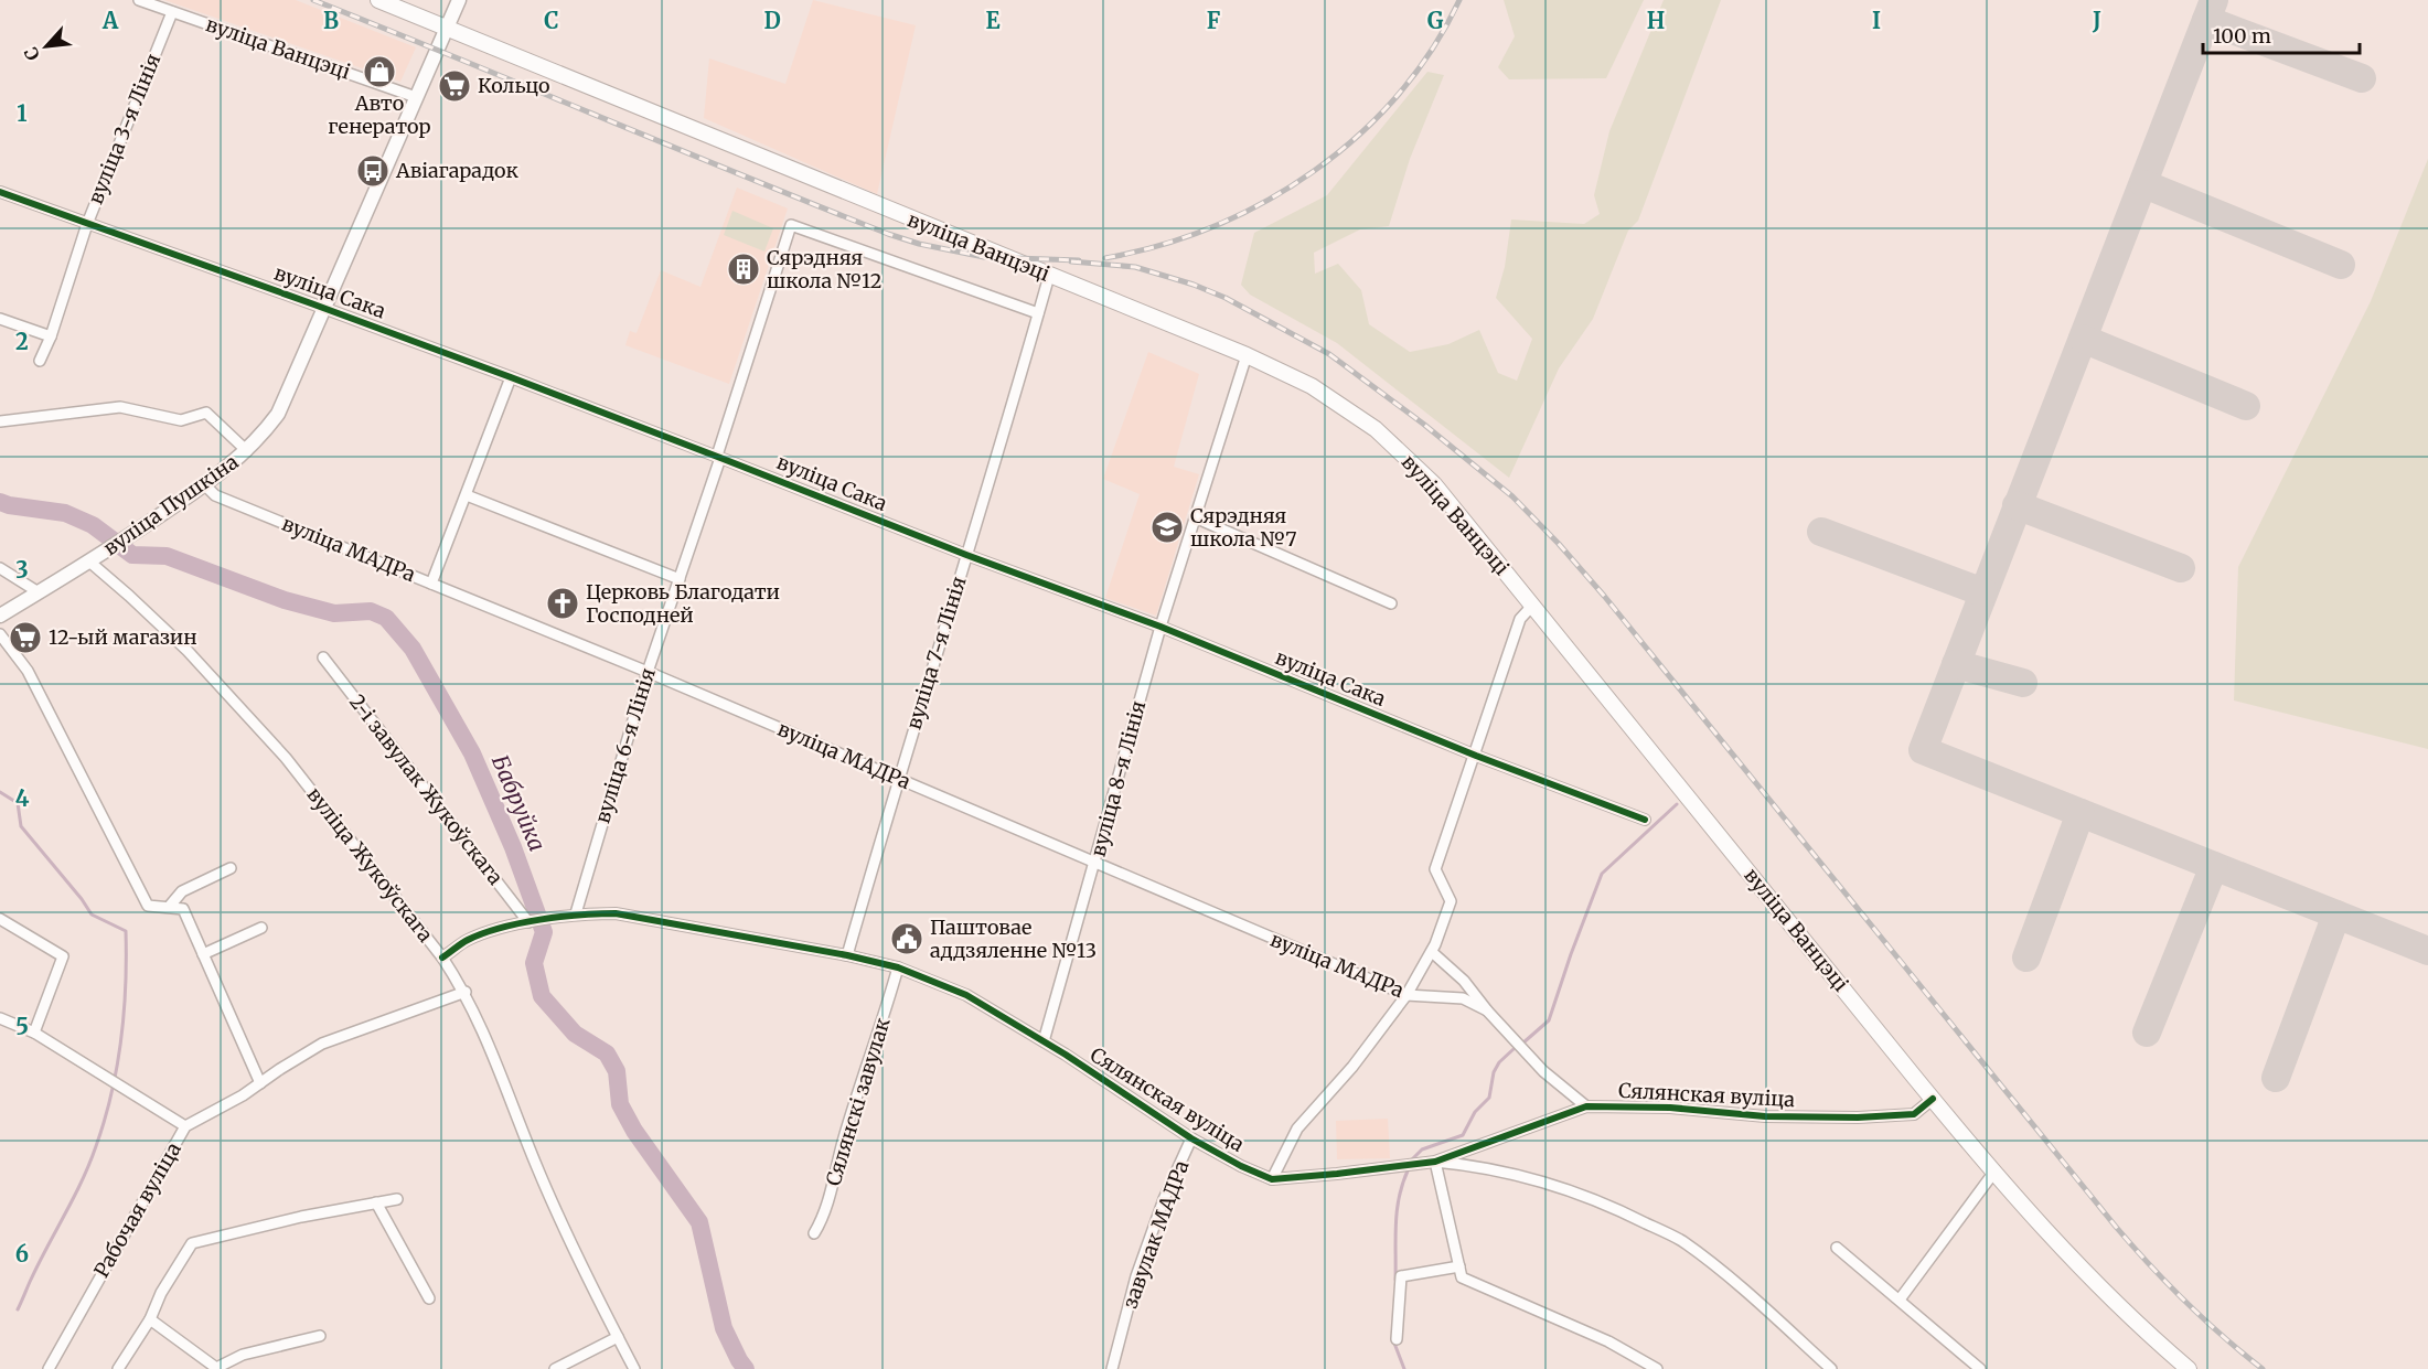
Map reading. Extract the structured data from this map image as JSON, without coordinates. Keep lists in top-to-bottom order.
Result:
{
  "streets": {
    "main road": ["вуліца Ванцэці", "вуліца Пушкіна"],
    "street": [
      "вуліца 3-я Лінія",
      "вуліца Сака",
      "вуліца МАДРа",
      "вуліца 7-я Лінія",
      "вуліца 6-я Лінія",
      "вуліца 8-я Лінія",
      "2-і завулак Жукоўскага",
      "вуліца Жукоўскага",
      "Сялянская вуліца",
      "Сялянскі завулак",
      "Рабочая вуліца",
      "завулак МАДРа"
    ]
  },
  "crossings": [
    ["вуліца Ванцэці", "вуліца 3-я Лінія"],
    ["вуліца Ванцэці", "вуліца Пушкіна"],
    ["вуліца Ванцэці", "вуліца 7-я Лінія"],
    ["вуліца Ванцэці", "вуліца 6-я Лінія"],
    ["вуліца Ванцэці", "вуліца 8-я Лінія"],
    ["вуліца Ванцэці", "Сялянская вуліца"],
    ["вуліца 3-я Лінія", "вуліца Сака"],
    ["вуліца Сака", "вуліца Пушкіна"],
    ["вуліца Сака", "вуліца 7-я Лінія"],
    ["вуліца Сака", "вуліца 6-я Лінія"],
    ["вуліца Сака", "вуліца 8-я Лінія"],
    ["вуліца Пушкіна", "вуліца МАДРа"],
    ["вуліца Пушкіна", "вуліца Жукоўскага"],
    ["вуліца МАДРа", "вуліца 7-я Лінія"],
    ["вуліца МАДРа", "вуліца 6-я Лінія"],
    ["вуліца МАДРа", "вуліца 8-я Лінія"],
    ["вуліца МАДРа", "Сялянская вуліца"],
    ["вуліца 7-я Лінія", "Сялянская вуліца"],
    ["вуліца 6-я Лінія", "Сялянская вуліца"],
    ["вуліца 8-я Лінія", "Сялянская вуліца"],
    ["2-і завулак Жукоўскага", "Сялянская вуліца"],
    ["вуліца Жукоўскага", "Сялянская вуліца"],
    ["вуліца Жукоўскага", "Рабочая вуліца"],
    ["Сялянская вуліца", "Сялянскі завулак"],
    ["Сялянская вуліца", "завулак МАДРа"]
  ],
  "water": ["Бабруйка"],
  "places": {
    "shop": ["Авто генератор"],
    "supermarket": ["Кольцо", "12-ый магазин"],
    "bus stop": ["Авіагарадок"],
    "building": ["Сярэдняя школа №12"],
    "school or university": ["Сярэдняя школа №7"],
    "church": ["Церковь Благодати Господней"],
    "public building": ["Паштовае аддзяленне №13"]
  },
  "scale_bar": "100 m",
  "north": "bottom left",
  "grid": {
    "columns": [
      "A",
      "B",
      "C",
      "D",
      "E",
      "F",
      "G",
      "H",
      "I",
      "J"
    ],
    "rows": [
      "1",
      "2",
      "3",
      "4",
      "5",
      "6"
    ]
  }
}
